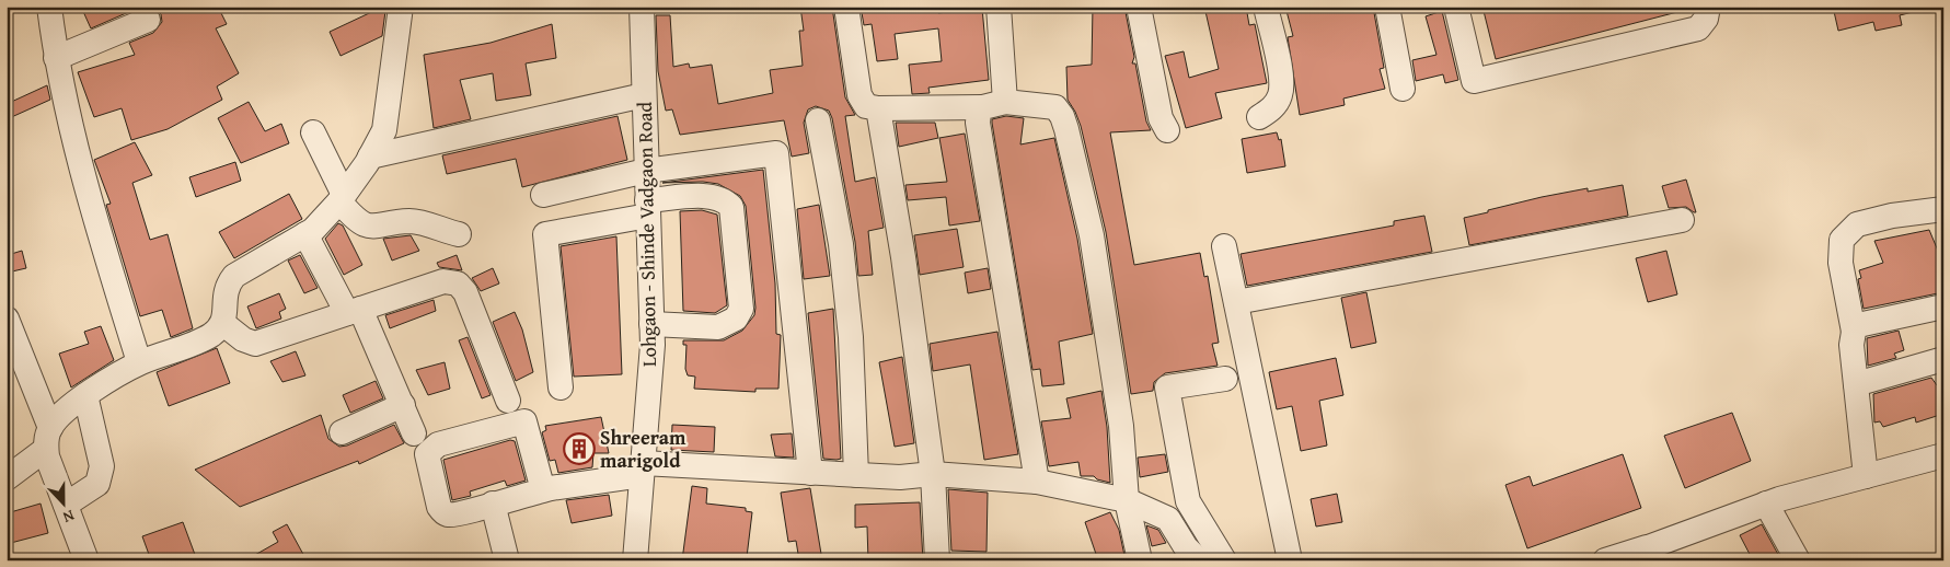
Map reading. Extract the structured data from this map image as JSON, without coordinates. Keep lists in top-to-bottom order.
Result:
{
  "streets": {
    "street": ["Lohgaon - Shinde Vadgaon Road"]
  },
  "places": {
    "building": ["Shreeram marigold"]
  },
  "north": "bottom"
}
